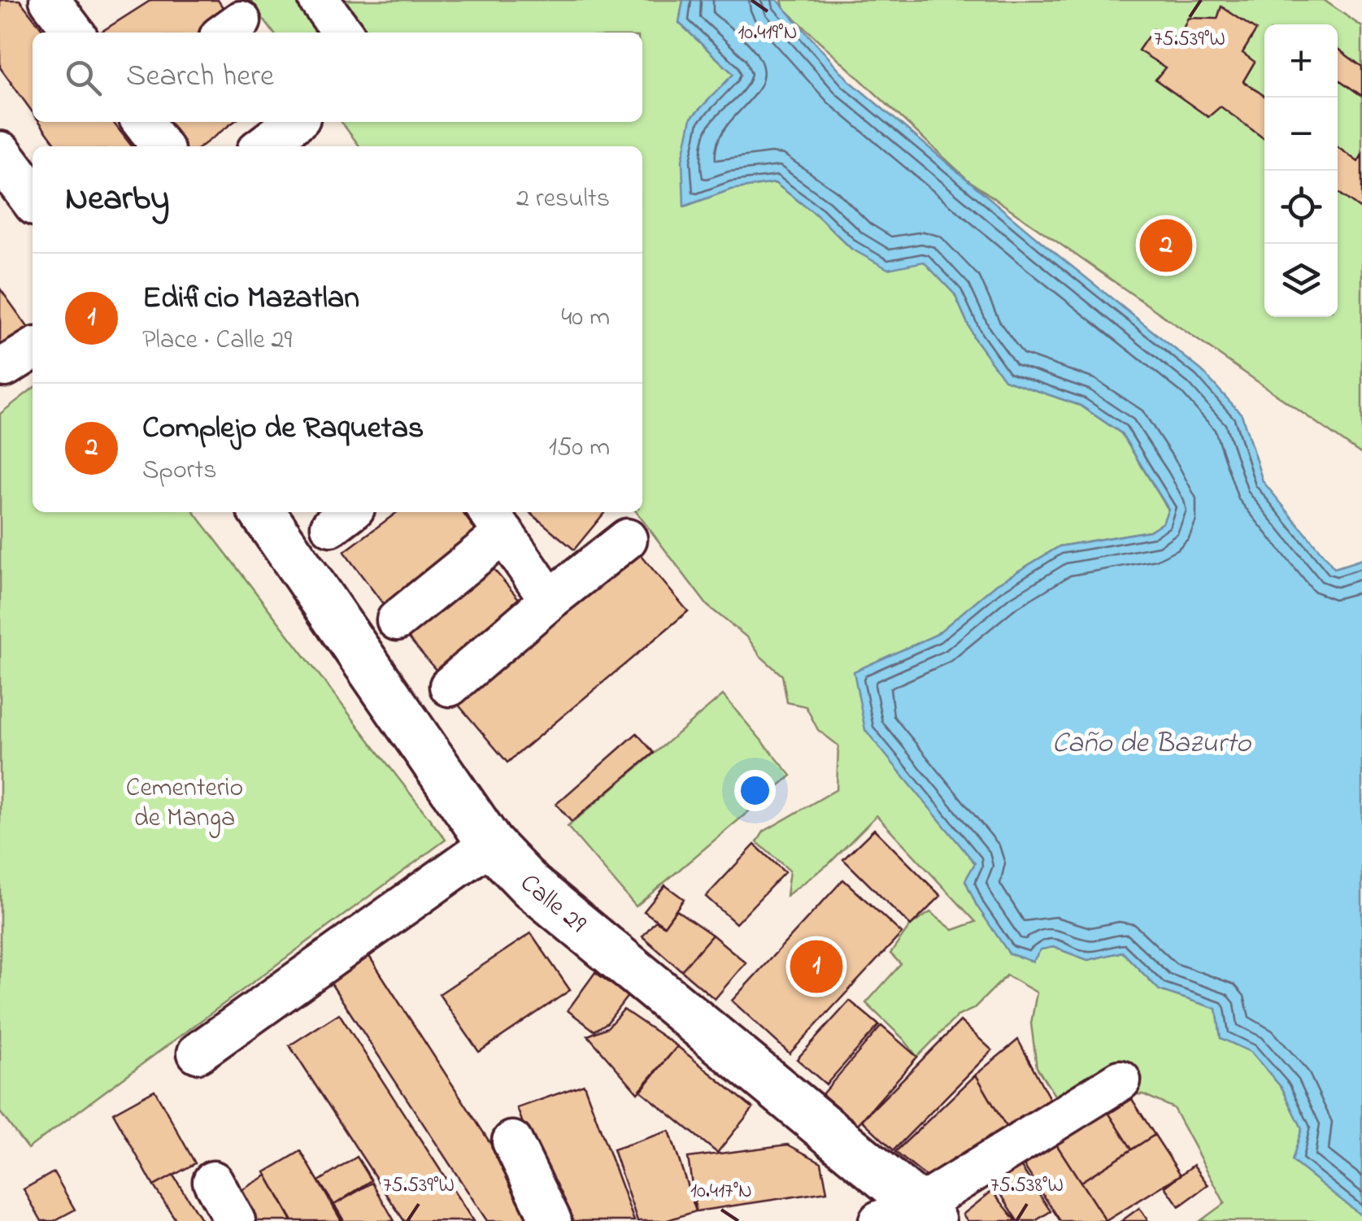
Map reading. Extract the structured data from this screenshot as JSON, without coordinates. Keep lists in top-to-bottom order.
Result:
{
  "streets": {
    "main road": ["Calle 29"]
  },
  "water": ["Caño de Bazurto"],
  "parks": ["Cementerio de Manga"],
  "page": {
    "map_buttons": ["+", "−"],
    "search": "Search here",
    "heading": ["Nearby", "2 results"],
    "pins": ["2", "1"],
    "list": [
      {
        "mark": "1",
        "name": "Edificio Mazatlan",
        "note": "Place · Calle 29",
        "value": "40 m"
      },
      {
        "mark": "2",
        "name": "Complejo de Raquetas",
        "note": "Sports",
        "value": "150 m"
      }
    ]
  },
  "coordinates": [
    "10.419°N",
    "75.539°W",
    "75.538°W",
    "10.417°N"
  ]
}
